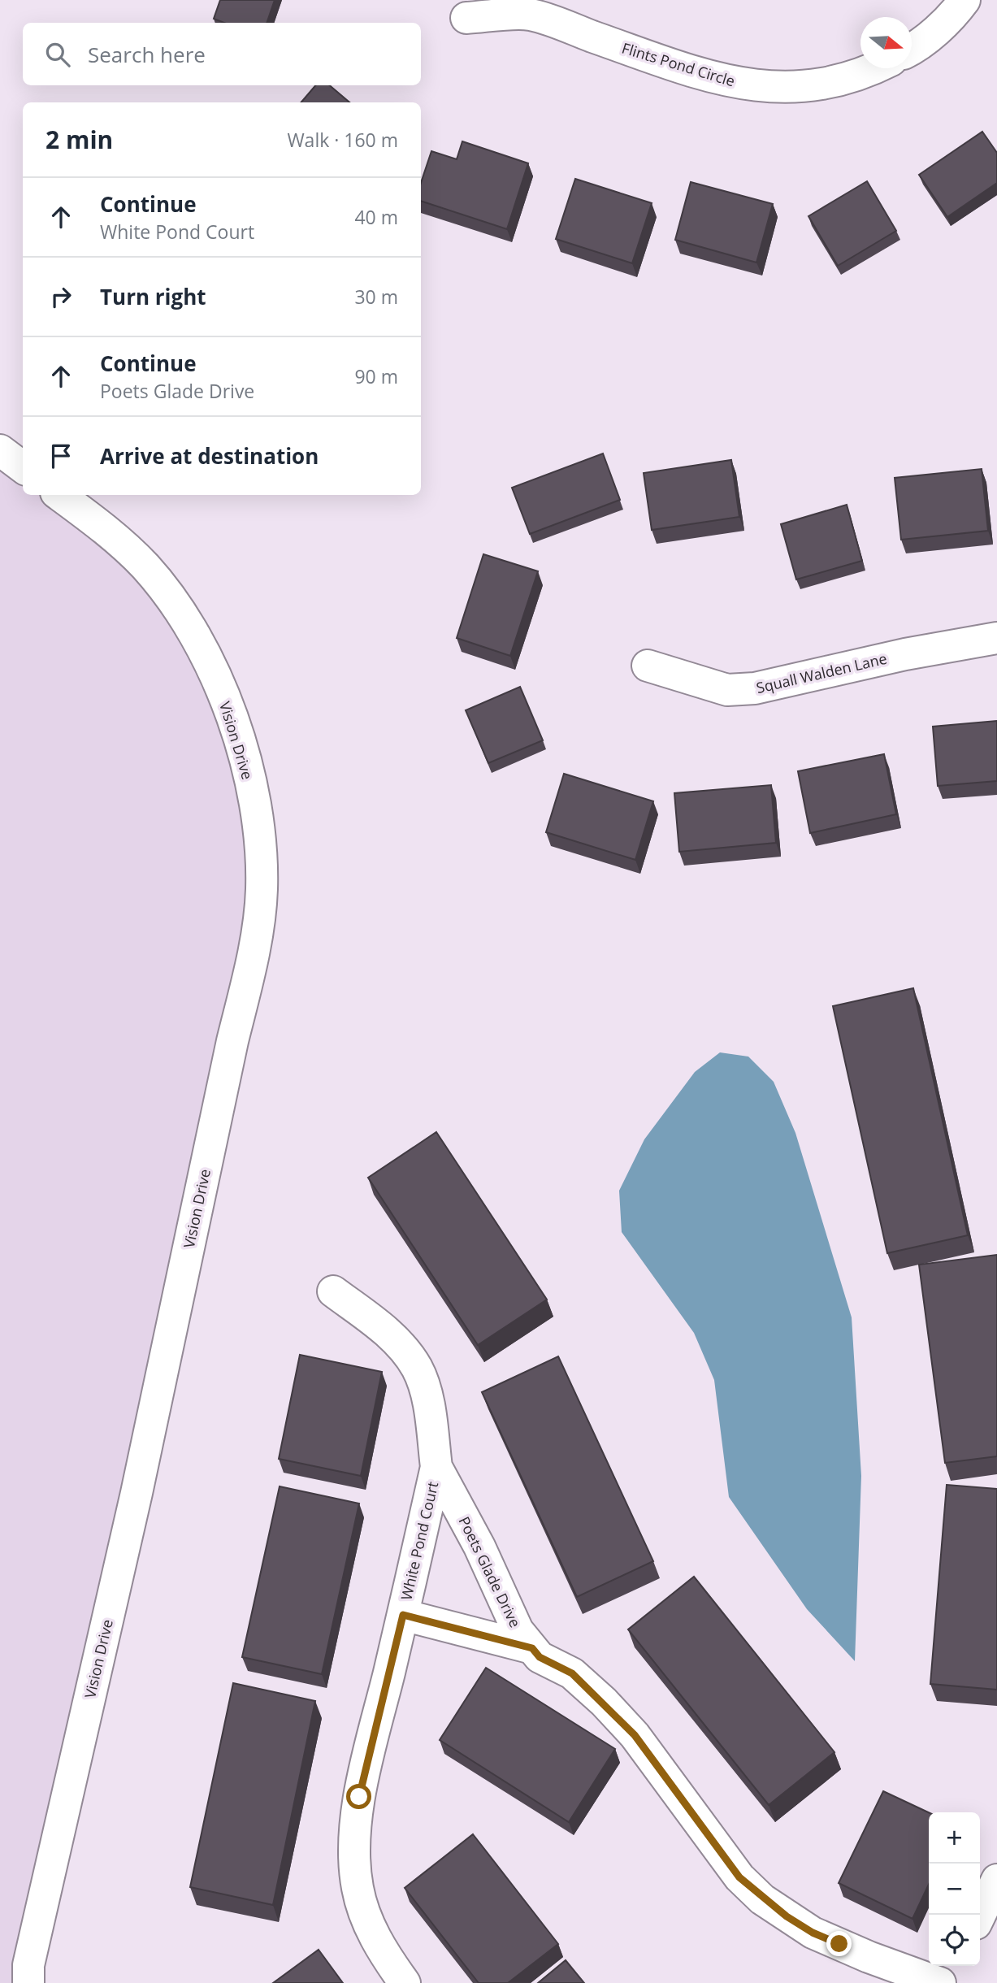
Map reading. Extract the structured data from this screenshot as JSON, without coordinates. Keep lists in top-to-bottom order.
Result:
{
  "streets": {
    "street": [
      "Flints Pond Circle",
      "Squall Walden Lane",
      "Vision Drive",
      "White Pond Court",
      "Poets Glade Drive"
    ]
  },
  "crossings": [
    ["White Pond Court", "Poets Glade Drive"]
  ],
  "north": "right",
  "page": {
    "search": "Search here",
    "heading": ["2 min", "Walk · 160 m"],
    "list": [
      ["Continue", "White Pond Court", "40 m"],
      ["Turn right", "30 m"],
      ["Continue", "Poets Glade Drive", "90 m"],
      "Arrive at destination"
    ],
    "map_buttons": ["+", "−"]
  }
}
